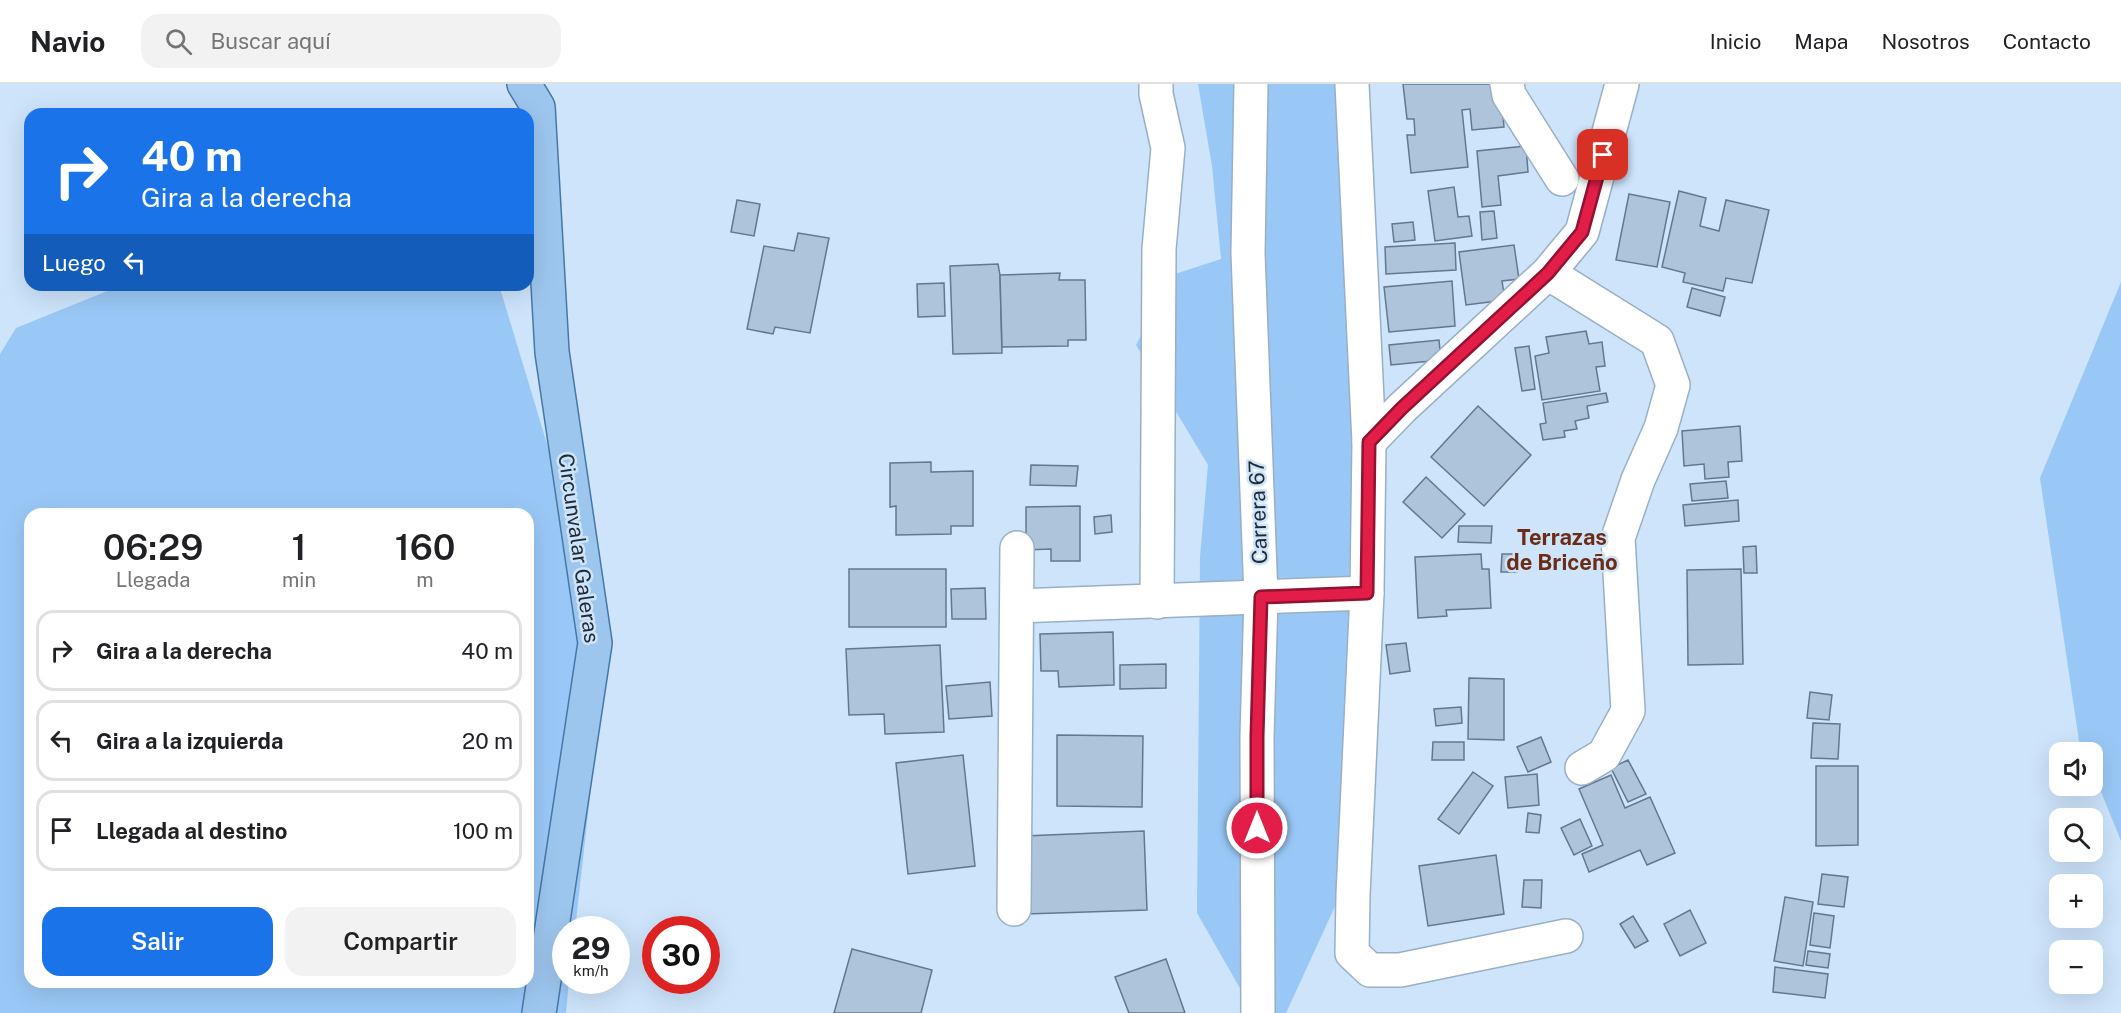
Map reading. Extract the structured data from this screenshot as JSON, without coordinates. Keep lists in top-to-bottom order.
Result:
{
  "streets": {
    "main road": ["Circunvalar Galeras"],
    "street": ["Carrera 67"]
  },
  "districts": ["Terrazas de Briceño"],
  "page": {
    "header": "Navio",
    "search": "Buscar aquí",
    "nav": [
      "Inicio",
      "Mapa",
      "Nosotros",
      "Contacto"
    ],
    "turn": ["40 m", "Gira a la derecha"],
    "then": "Luego",
    "eta": [
      "06:29",
      "Llegada",
      "1",
      "min",
      "160",
      "m"
    ],
    "list": [
      {
        "name": "Gira a la derecha",
        "value": "40 m"
      },
      {
        "name": "Gira a la izquierda",
        "value": "20 m"
      },
      {
        "name": "Llegada al destino",
        "value": "100 m"
      }
    ],
    "map_buttons": ["+", "−"],
    "buttons": ["Salir", "Compartir"],
    "speed": "29 km/h",
    "limit": "30"
  }
}
